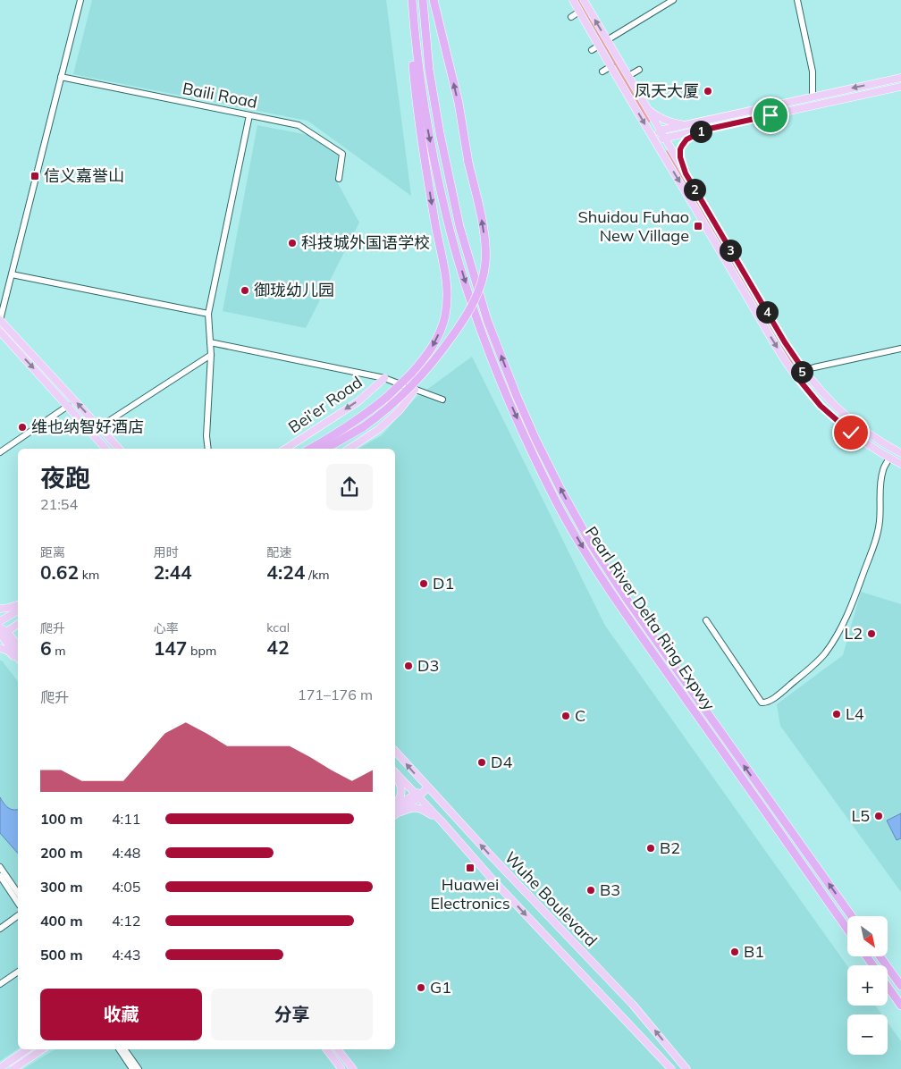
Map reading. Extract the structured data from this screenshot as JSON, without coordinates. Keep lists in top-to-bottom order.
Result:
{
  "streets": {
    "highway": ["Pearl River Delta Ring Expwy"],
    "main road": ["Bei'er Road", "Wuhe Boulevard"],
    "street": ["Baili Road"]
  },
  "places": {
    "other": [
      "凤天大厦",
      "科技城外国语学校",
      "御珑幼儿园",
      "维也纳智好酒店",
      "D1",
      "L2",
      "D3",
      "L4",
      "C",
      "D4",
      "L5",
      "B2",
      "B3",
      "B1",
      "G1"
    ],
    "transit": ["信义嘉誉山", "Shuidou Fuhao New Village", "Huawei Electronics"]
  },
  "north": "bottom right",
  "page": {
    "pins": [
      "1",
      "2",
      "3",
      "4",
      "5"
    ],
    "heading": ["夜跑", "21:54"],
    "stats": [
      ["距离", "0.62 km"],
      ["用时", "2:44"],
      ["配速", "4:24 /km"],
      ["爬升", "6 m"],
      ["心率", "147 bpm"],
      ["kcal", "42"]
    ],
    "chart": ["爬升", "171–176 m"],
    "list": [
      {
        "name": "100 m",
        "note": "4:11"
      },
      {
        "name": "200 m",
        "note": "4:48"
      },
      {
        "name": "300 m",
        "note": "4:05"
      },
      {
        "name": "400 m",
        "note": "4:12"
      },
      {
        "name": "500 m",
        "note": "4:43"
      }
    ],
    "map_buttons": ["+", "−"],
    "buttons": ["收藏", "分享"]
  }
}
